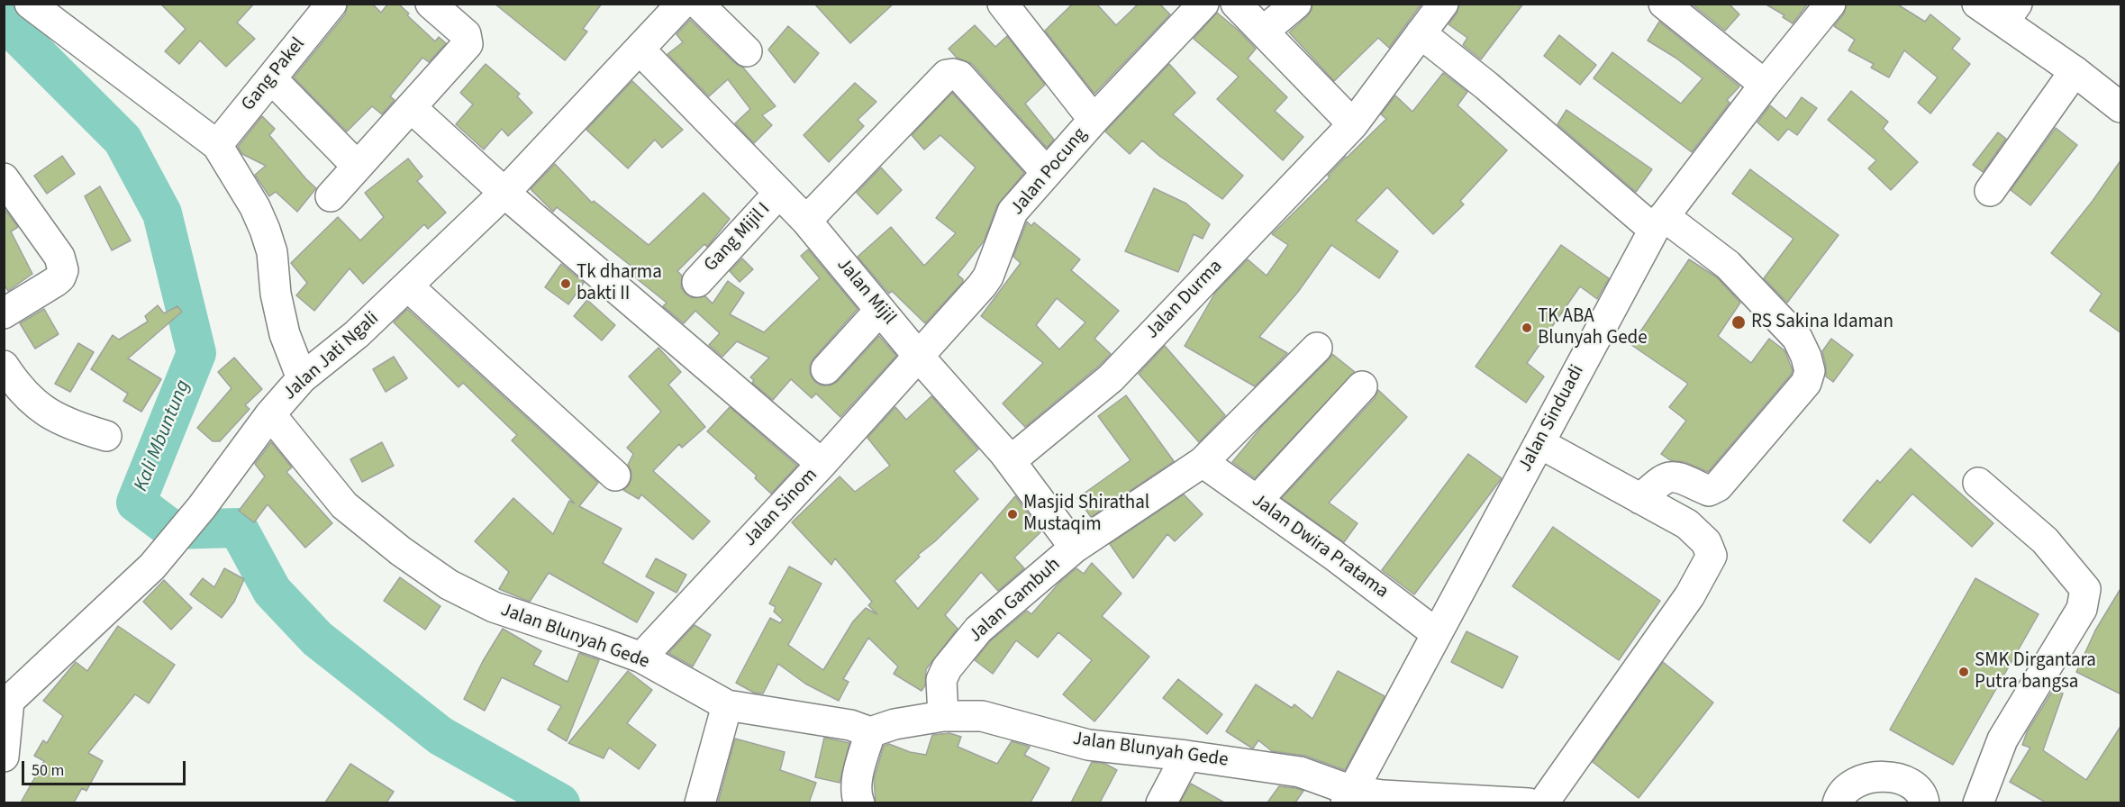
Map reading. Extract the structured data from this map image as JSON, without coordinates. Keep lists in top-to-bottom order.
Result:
{
  "streets": {
    "street": [
      "Gang Pakel",
      "Jalan Pocung",
      "Gang Mijil I",
      "Jalan Mijil",
      "Jalan Durma",
      "Jalan Jati Ngali",
      "Jalan Sinduadi",
      "Jalan Sinom",
      "Jalan Dwira Pratama",
      "Jalan Gambuh",
      "Jalan Blunyah Gede"
    ]
  },
  "crossings": [
    ["Jalan Pocung", "Jalan Mijil"],
    ["Jalan Pocung", "Jalan Sinom"],
    ["Gang Mijil I", "Jalan Mijil"],
    ["Jalan Mijil", "Jalan Durma"],
    ["Jalan Mijil", "Jalan Jati Ngali"],
    ["Jalan Mijil", "Jalan Sinom"],
    ["Jalan Mijil", "Jalan Gambuh"],
    ["Jalan Jati Ngali", "Jalan Blunyah Gede"],
    ["Jalan Sinduadi", "Jalan Dwira Pratama"],
    ["Jalan Sinduadi", "Jalan Blunyah Gede"],
    ["Jalan Sinom", "Jalan Blunyah Gede"],
    ["Jalan Dwira Pratama", "Jalan Gambuh"],
    ["Jalan Gambuh", "Jalan Blunyah Gede"]
  ],
  "water": ["Kali Mbuntung"],
  "places": [
    "Tk dharma bakti II",
    "RS Sakina Idaman",
    "TK ABA Blunyah Gede",
    "Masjid Shirathal Mustaqim",
    "SMK Dirgantara Putra bangsa"
  ],
  "scale_bar": "50 m"
}
